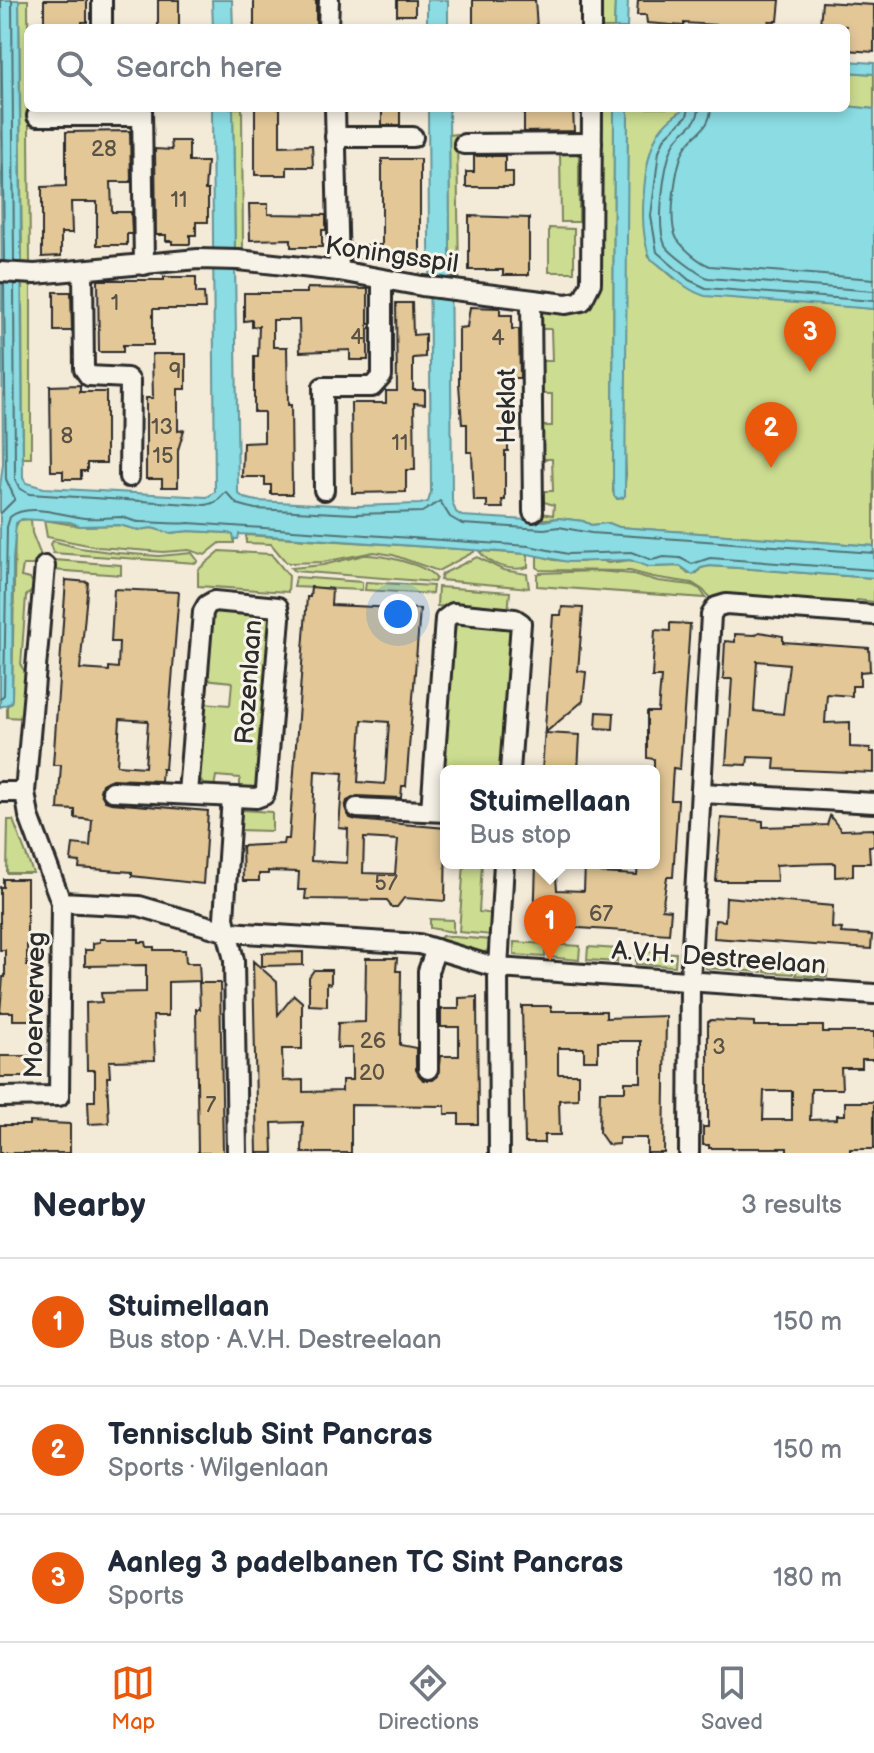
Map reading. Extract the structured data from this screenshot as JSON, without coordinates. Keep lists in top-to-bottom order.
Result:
{
  "streets": {
    "street": [
      "Koningsspil",
      "Heklat",
      "Rozenlaan",
      "A.V.H. Destreelaan",
      "Moerverweg"
    ]
  },
  "crossings": [
    ["Koningsspil", "Heklat"],
    ["A.V.H. Destreelaan", "Moerverweg"]
  ],
  "house_numbers": [
    "28",
    "11",
    "1",
    "4",
    "4",
    "9",
    "13",
    "8",
    "11",
    "15",
    "57",
    "67",
    "26",
    "3",
    "20",
    "7"
  ],
  "page": {
    "search": "Search here",
    "pins": ["3", "2", "1"],
    "popup": ["Stuimellaan", "Bus stop"],
    "heading": ["Nearby", "3 results"],
    "list": [
      {
        "mark": "1",
        "name": "Stuimellaan",
        "note": "Bus stop · A.V.H. Destreelaan",
        "value": "150 m"
      },
      {
        "mark": "2",
        "name": "Tennisclub Sint Pancras",
        "note": "Sports · Wilgenlaan",
        "value": "150 m"
      },
      {
        "mark": "3",
        "name": "Aanleg 3 padelbanen TC Sint Pancras",
        "note": "Sports",
        "value": "180 m"
      }
    ],
    "nav": ["Map", "Directions", "Saved"]
  }
}
